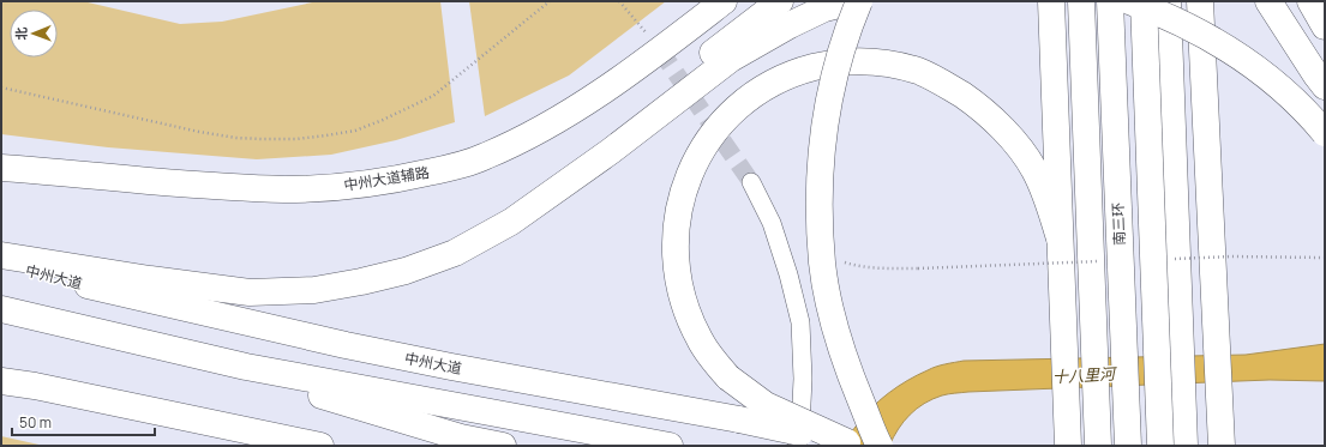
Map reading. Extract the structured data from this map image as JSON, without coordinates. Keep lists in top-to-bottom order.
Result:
{
  "streets": {
    "main road": ["中州大道辅路", "南三环", "中州大道"]
  },
  "water": ["十八里河"],
  "scale_bar": "50 m",
  "north": "left"
}
